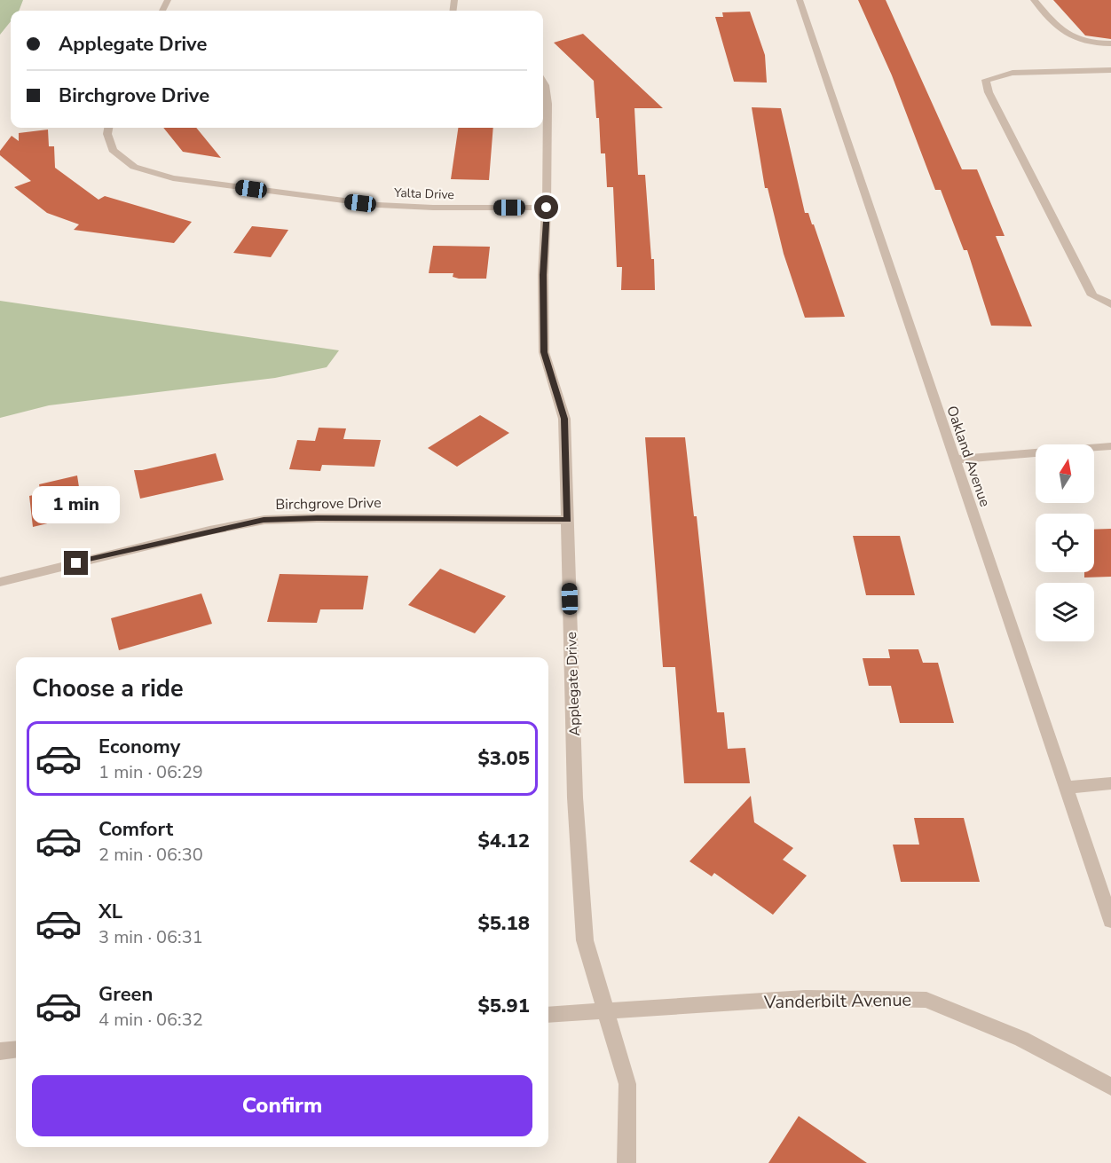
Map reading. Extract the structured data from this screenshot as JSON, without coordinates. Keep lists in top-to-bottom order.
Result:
{
  "streets": {
    "street": [
      "Yalta Drive",
      "Oakland Avenue",
      "Birchgrove Drive",
      "Applegate Drive",
      "Vanderbilt Avenue"
    ]
  },
  "crossings": [
    ["Yalta Drive", "Applegate Drive"],
    ["Birchgrove Drive", "Applegate Drive"],
    ["Applegate Drive", "Vanderbilt Avenue"]
  ],
  "north": "top",
  "page": {
    "banner": ["Applegate Drive", "Birchgrove Drive"],
    "bubble": "1 min",
    "heading": "Choose a ride",
    "list": [
      {
        "name": "Economy",
        "note": "1 min · 06:29",
        "value": "$3.05"
      },
      {
        "name": "Comfort",
        "note": "2 min · 06:30",
        "value": "$4.12"
      },
      {
        "name": "XL",
        "note": "3 min · 06:31",
        "value": "$5.18"
      },
      {
        "name": "Green",
        "note": "4 min · 06:32",
        "value": "$5.91"
      }
    ],
    "buttons": "Confirm"
  }
}
